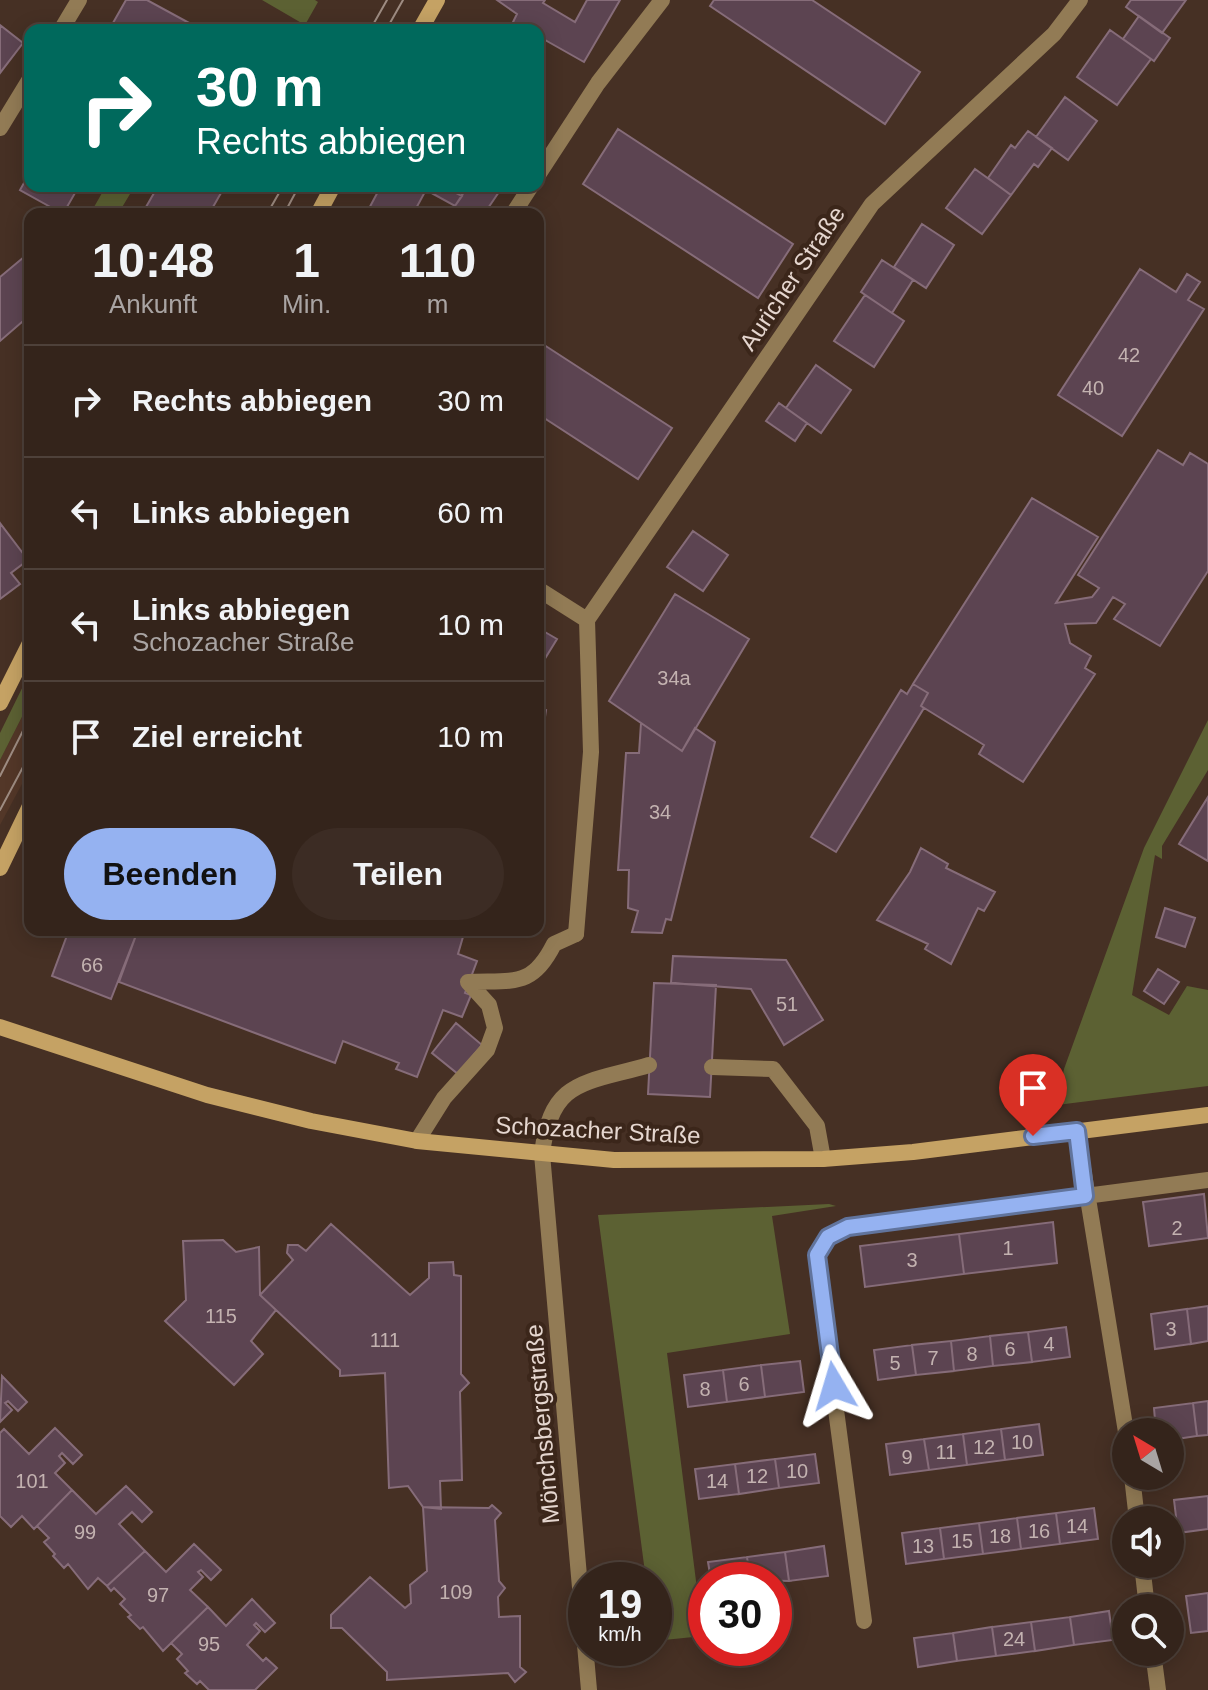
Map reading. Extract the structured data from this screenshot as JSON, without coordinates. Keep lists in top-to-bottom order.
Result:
{
  "streets": {
    "main road": ["Schozacher Straße"],
    "street": ["Auricher Straße", "Mönchsbergstraße"]
  },
  "crossings": [
    ["Schozacher Straße", "Mönchsbergstraße"]
  ],
  "house_numbers": [
    "42",
    "40",
    "34a",
    "34",
    "66",
    "51",
    "2",
    "1",
    "3",
    "115",
    "3",
    "111",
    "4",
    "6",
    "8",
    "7",
    "5",
    "6",
    "8",
    "10",
    "12",
    "11",
    "9",
    "10",
    "12",
    "101",
    "14",
    "14",
    "16",
    "99",
    "18",
    "15",
    "13",
    "109",
    "97",
    "24",
    "95"
  ],
  "north": "top left",
  "page": {
    "turn": ["30 m", "Rechts abbiegen"],
    "eta": [
      "10:48",
      "Ankunft",
      "1",
      "Min.",
      "110",
      "m"
    ],
    "list": [
      {
        "name": "Rechts abbiegen",
        "value": "30 m"
      },
      {
        "name": "Links abbiegen",
        "value": "60 m"
      },
      {
        "name": "Links abbiegen",
        "note": "Schozacher Straße",
        "value": "10 m"
      },
      {
        "name": "Ziel erreicht",
        "value": "10 m"
      }
    ],
    "buttons": ["Beenden", "Teilen"],
    "speed": "19 km/h",
    "limit": "30"
  }
}
